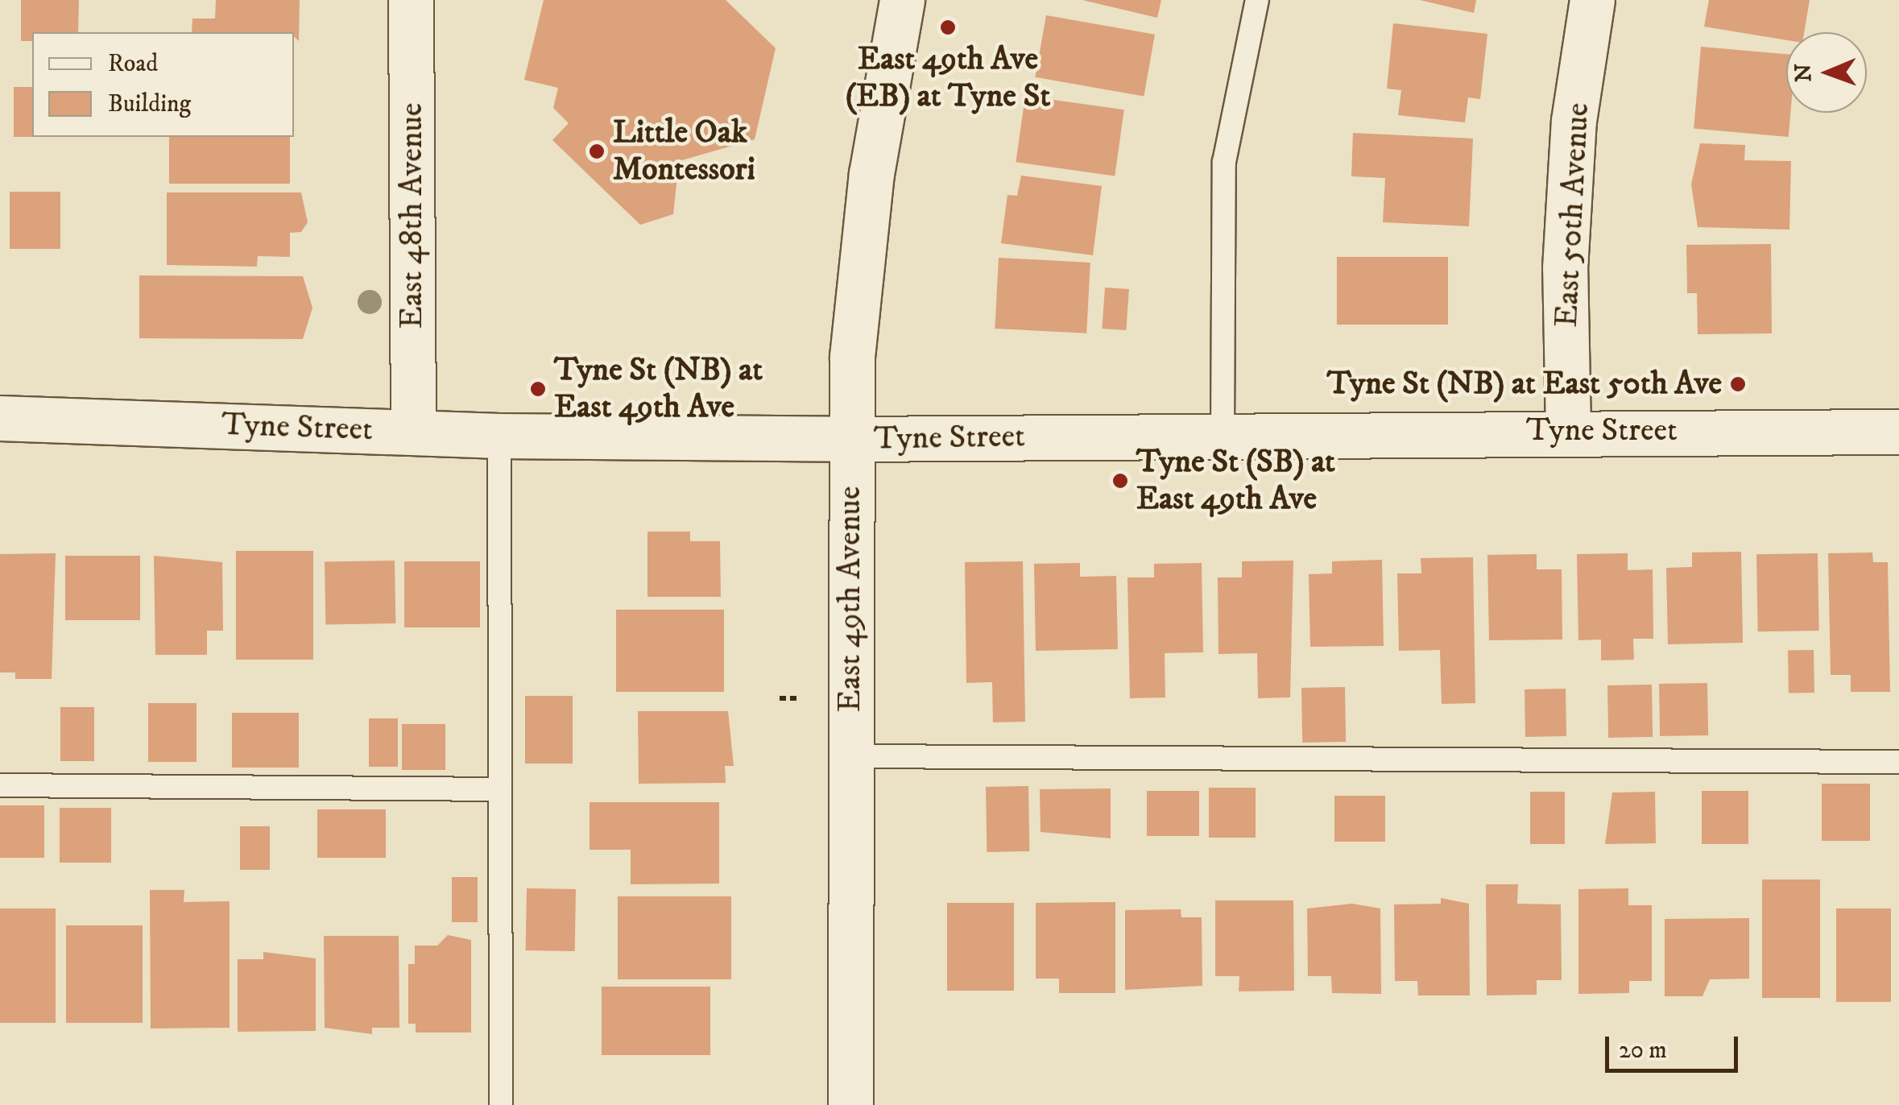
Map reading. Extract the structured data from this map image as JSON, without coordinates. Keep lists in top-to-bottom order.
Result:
{
  "streets": {
    "street": [
      "East 50th Avenue",
      "East 48th Avenue",
      "Tyne Street",
      "East 49th Avenue"
    ]
  },
  "crossings": [
    ["East 50th Avenue", "Tyne Street"],
    ["East 48th Avenue", "Tyne Street"],
    ["Tyne Street", "East 49th Avenue"]
  ],
  "places": [
    "East 49th Ave (EB) at Tyne St",
    "Little Oak Montessori",
    "Tyne St (NB) at East 50th Ave",
    "Tyne St (NB) at East 49th Ave",
    "Tyne St (SB) at East 49th Ave"
  ],
  "legend": ["Road", "Building"],
  "scale_bar": "20 m",
  "north": "left"
}
